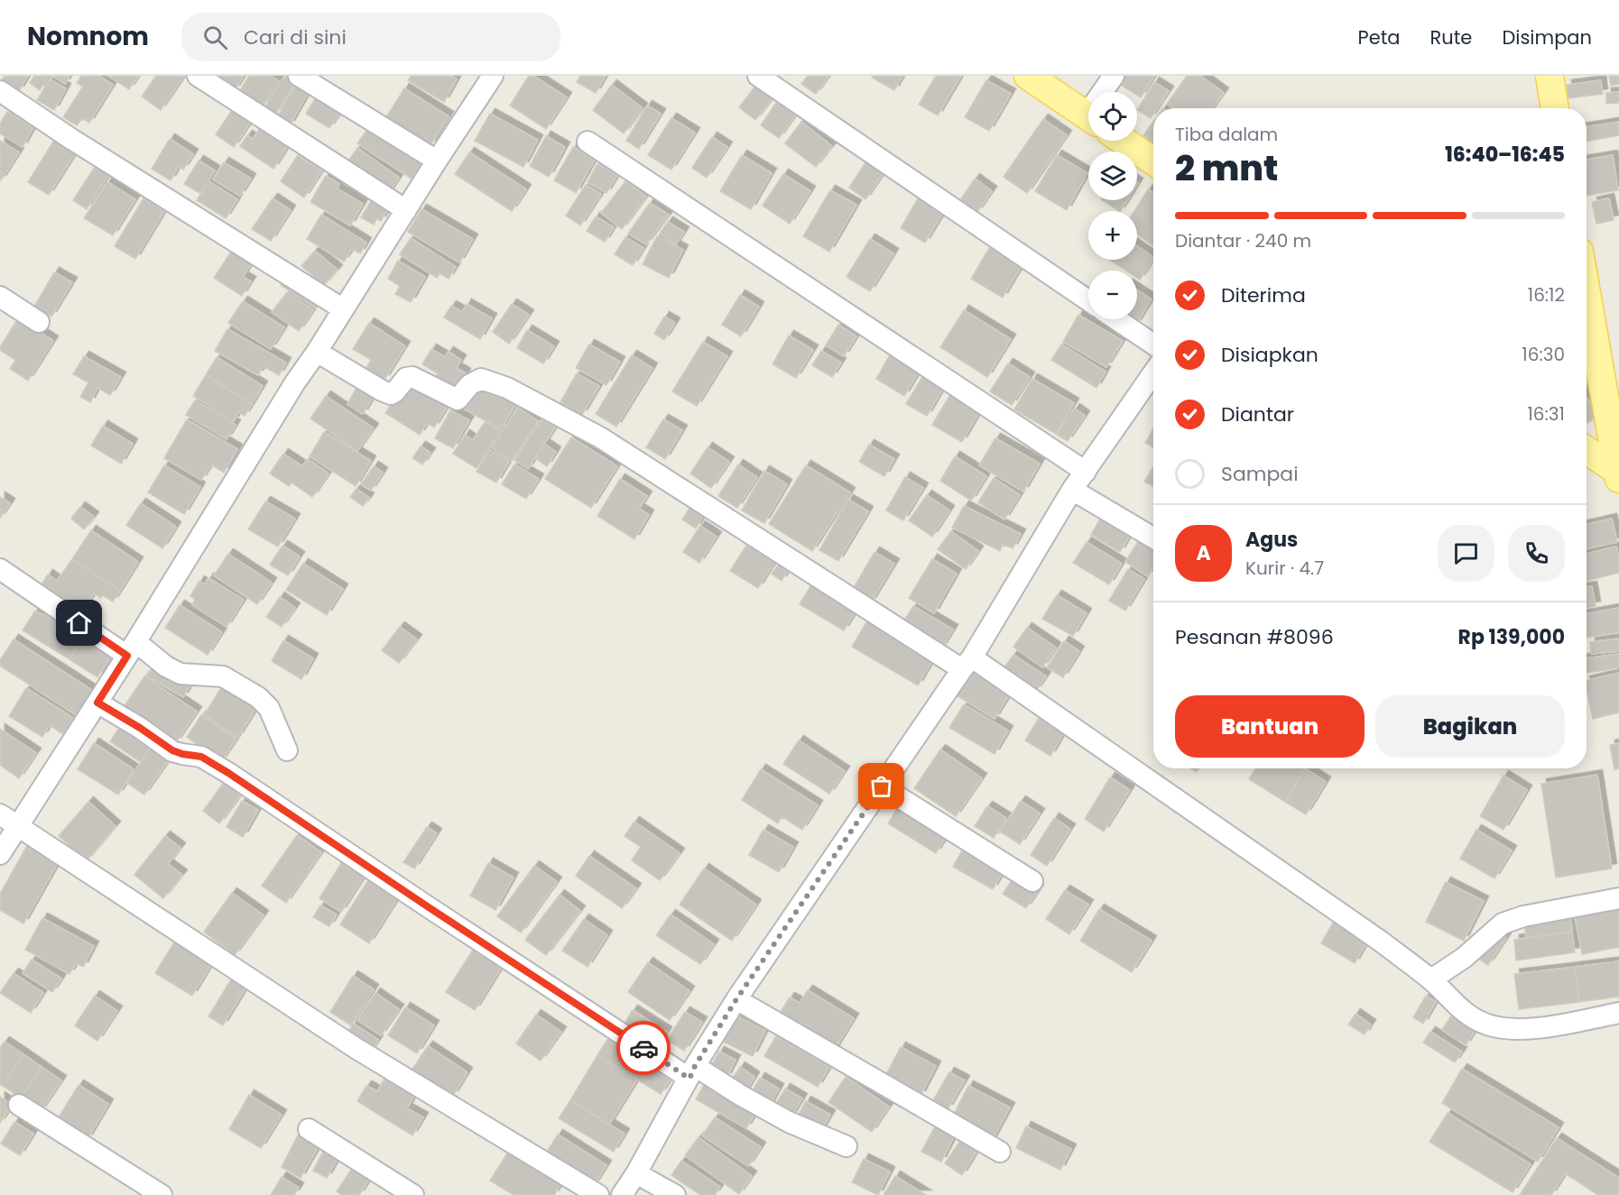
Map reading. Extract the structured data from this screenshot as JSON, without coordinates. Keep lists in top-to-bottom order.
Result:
{
  "page": {
    "header": "Nomnom",
    "search": "Cari di sini",
    "nav": ["Peta", "Rute", "Disimpan"],
    "map_buttons": ["+", "−"],
    "heading": ["2 mnt", "Tiba dalam", "16:40–16:45"],
    "panel": [
      "Agus",
      "Kurir · 4.7",
      "Pesanan #8096",
      "Rp 139,000"
    ],
    "bar": "Diantar · 240 m",
    "list": [
      ["Diterima", "16:12"],
      ["Disiapkan", "16:30"],
      ["Diantar", "16:31"],
      "Sampai"
    ],
    "round": "A",
    "buttons": ["Bantuan", "Bagikan"]
  }
}
